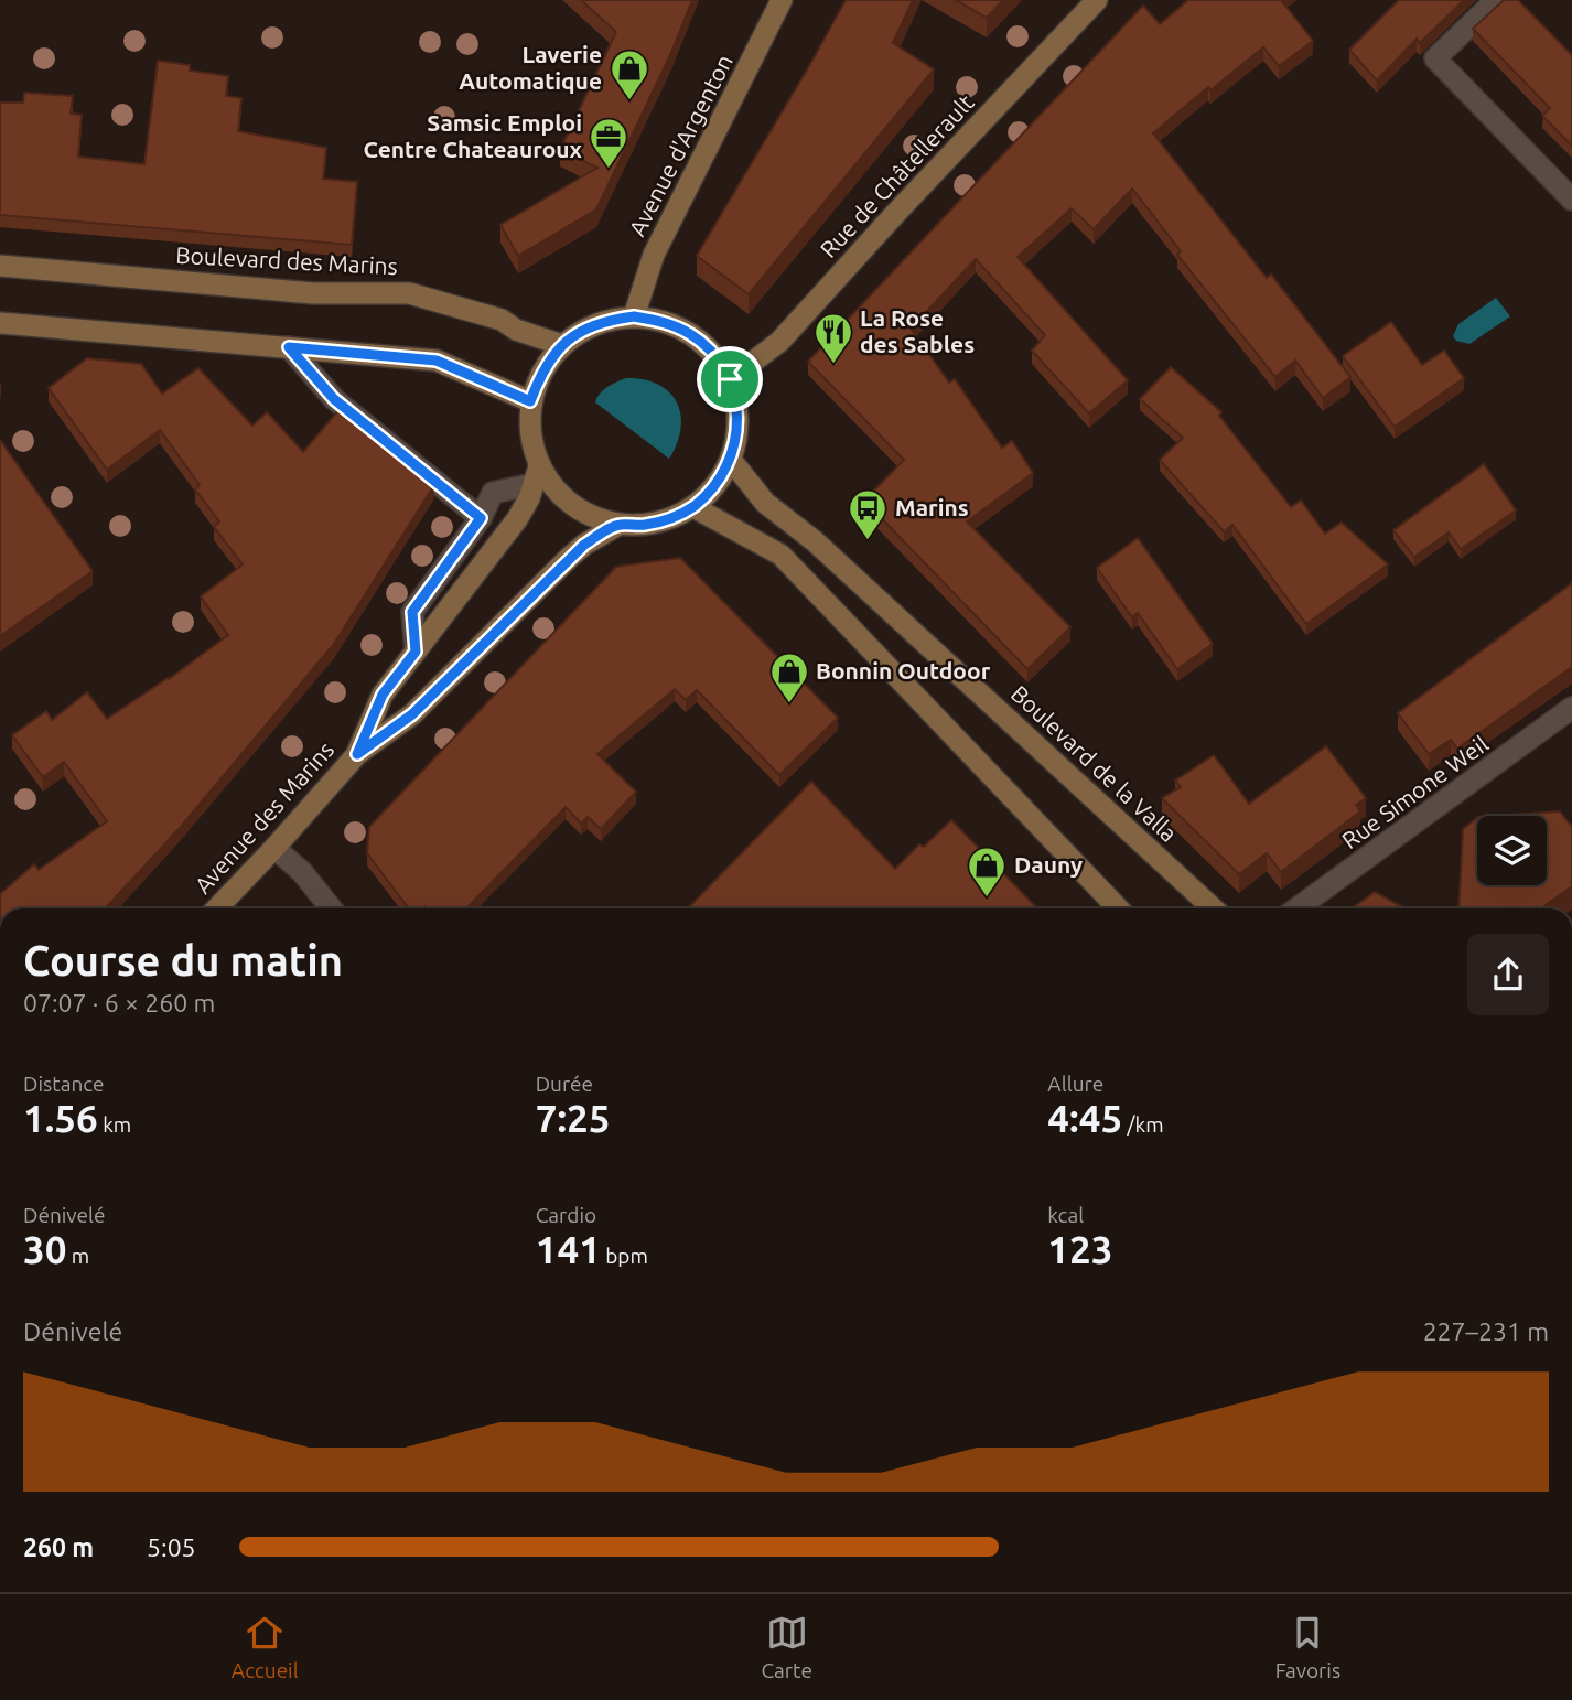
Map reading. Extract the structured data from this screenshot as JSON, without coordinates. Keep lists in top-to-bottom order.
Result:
{
  "streets": {
    "main road": [
      "Avenue d'Argenton",
      "Rue de Châtellerault",
      "Boulevard des Marins",
      "Boulevard de la Valla",
      "Avenue des Marins"
    ],
    "street": ["Rue Simone Weil"]
  },
  "crossings": [
    ["Avenue d'Argenton", "Rue de Châtellerault"],
    ["Avenue d'Argenton", "Boulevard des Marins"],
    ["Avenue d'Argenton", "Boulevard de la Valla"],
    ["Avenue d'Argenton", "Avenue des Marins"],
    ["Rue de Châtellerault", "Boulevard des Marins"],
    ["Rue de Châtellerault", "Boulevard de la Valla"],
    ["Rue de Châtellerault", "Avenue des Marins"],
    ["Boulevard des Marins", "Boulevard de la Valla"],
    ["Boulevard des Marins", "Avenue des Marins"],
    ["Boulevard de la Valla", "Avenue des Marins"]
  ],
  "places": {
    "shop": ["Laverie Automatique", "Bonnin Outdoor", "Dauny"],
    "office": ["Samsic Emploi Centre Chateauroux"],
    "restaurant": ["La Rose des Sables"],
    "bus stop": ["Marins"]
  },
  "page": {
    "heading": ["Course du matin", "07:07 · 6 × 260 m"],
    "stats": [
      ["Distance", "1.56 km"],
      ["Durée", "7:25"],
      ["Allure", "4:45 /km"],
      ["Dénivelé", "30 m"],
      ["Cardio", "141 bpm"],
      ["kcal", "123"]
    ],
    "chart": ["Dénivelé", "227–231 m"],
    "list": [
      {
        "name": "260 m",
        "note": "5:05"
      }
    ],
    "tabs": ["Accueil", "Carte", "Favoris"]
  }
}
